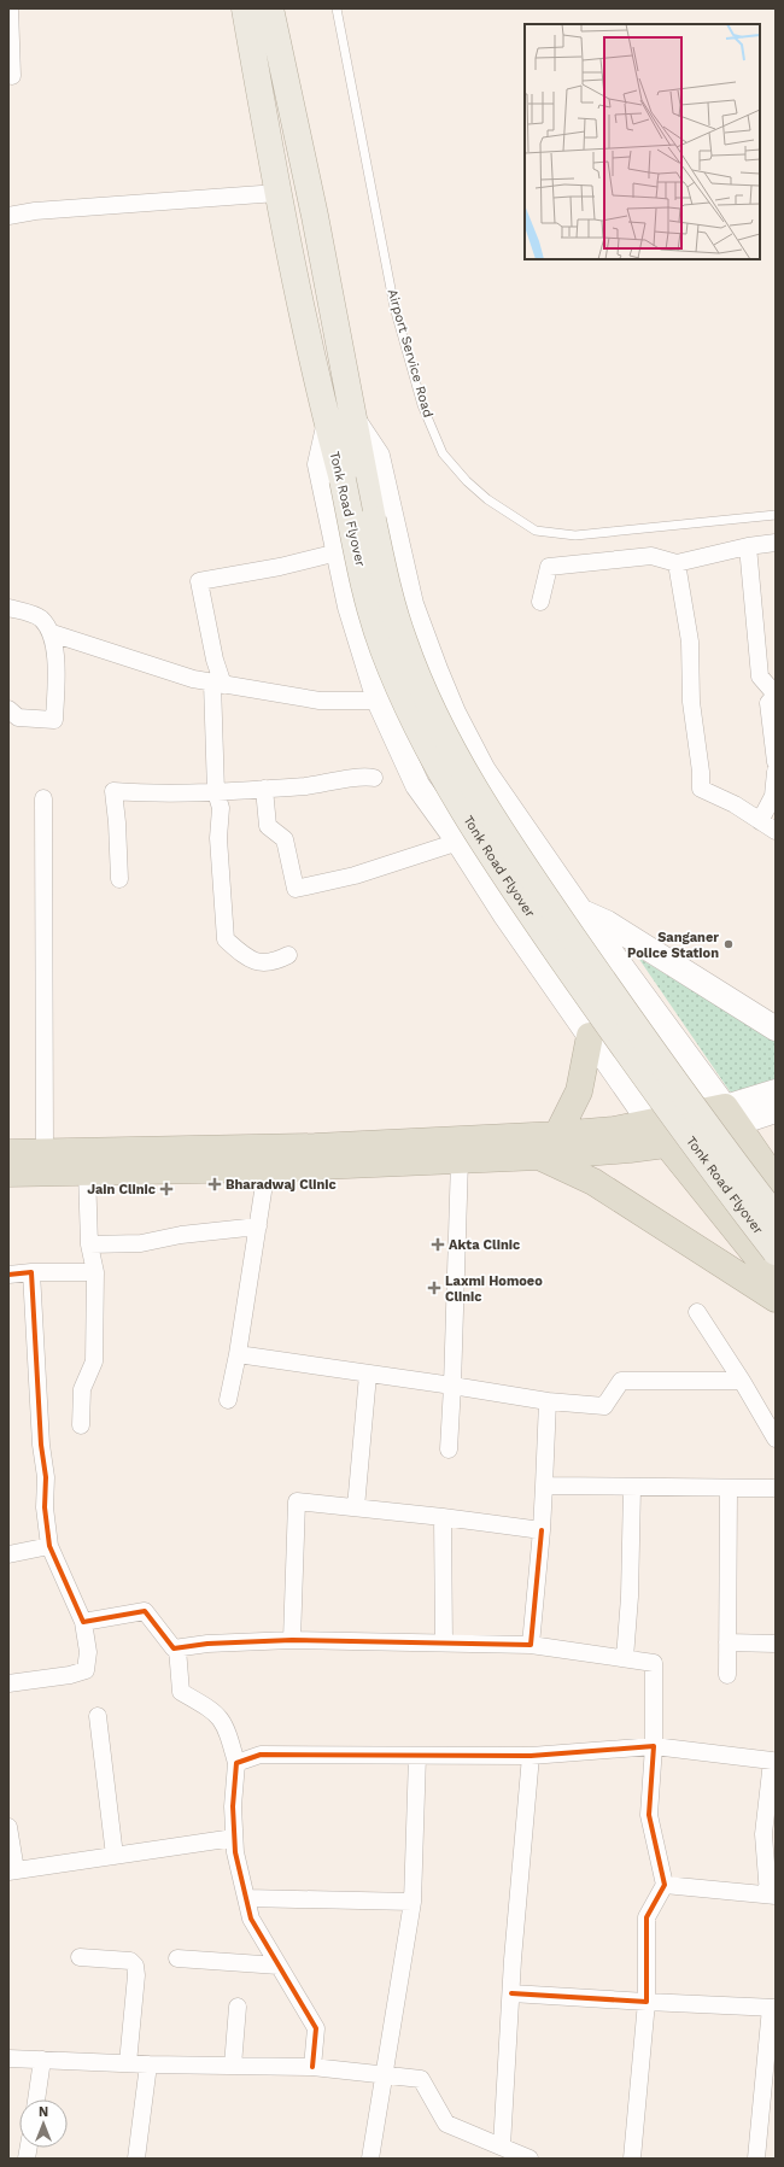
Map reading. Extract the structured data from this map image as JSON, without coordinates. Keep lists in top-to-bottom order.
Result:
{
  "streets": {
    "main road": ["Tonk Road Flyover"],
    "lane": ["Airport Service Road"]
  },
  "places": {
    "other": ["Sanganer Police Station"],
    "health": [
      "Bharadwaj Clinic",
      "Jain Clinic",
      "Akta Clinic",
      "Laxmi Homoeo Clinic"
    ]
  },
  "north": "top"
}
